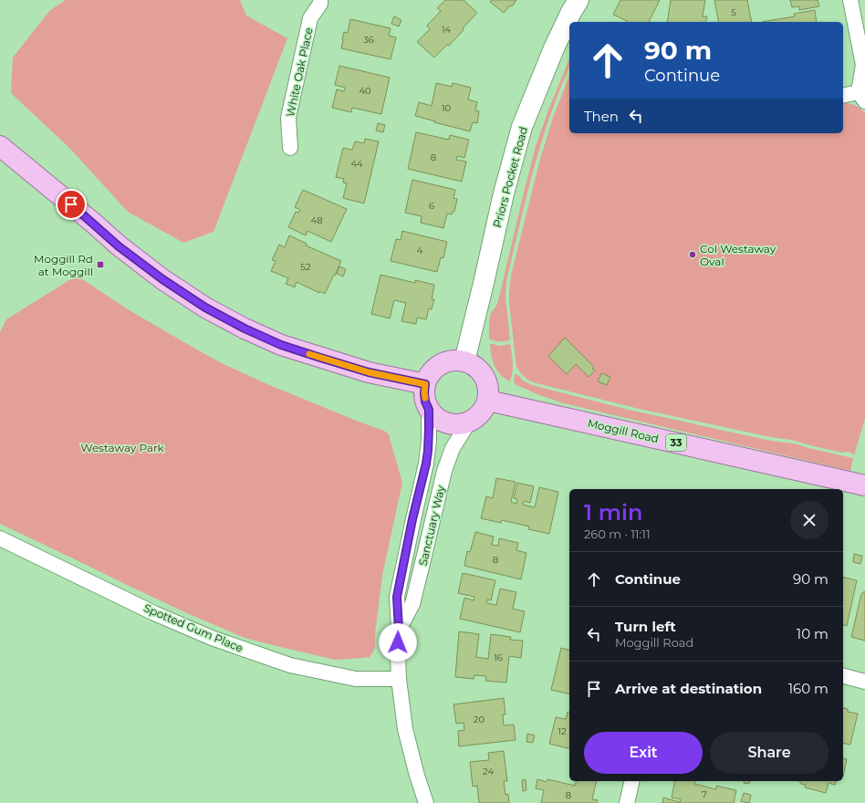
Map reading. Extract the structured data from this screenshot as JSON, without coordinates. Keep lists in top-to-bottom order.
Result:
{
  "streets": {
    "main road": ["Moggill Road", "33"],
    "street": [
      "White Oak Place",
      "Priors Pocket Road",
      "Sanctuary Way",
      "Spotted Gum Place"
    ]
  },
  "crossings": [
    ["Priors Pocket Road", "Moggill Road"],
    ["Priors Pocket Road", "Sanctuary Way"],
    ["Moggill Road", "Sanctuary Way"],
    ["Sanctuary Way", "Spotted Gum Place"]
  ],
  "parks": ["Westaway Park"],
  "places": {
    "other": ["Col Westaway Oval"],
    "transit": ["Moggill Rd at Moggill"]
  },
  "house_numbers": [
    "5",
    "14",
    "36",
    "40",
    "10",
    "8",
    "44",
    "6",
    "48",
    "4",
    "52",
    "8",
    "16",
    "20",
    "12",
    "24",
    "7",
    "8"
  ],
  "page": {
    "turn": ["90 m", "Continue"],
    "then": "Then",
    "heading": ["1 min", "260 m · 11:11"],
    "list": [
      {
        "name": "Continue",
        "value": "90 m"
      },
      {
        "name": "Turn left",
        "note": "Moggill Road",
        "value": "10 m"
      },
      {
        "name": "Arrive at destination",
        "value": "160 m"
      }
    ],
    "buttons": ["Exit", "Share"]
  }
}
